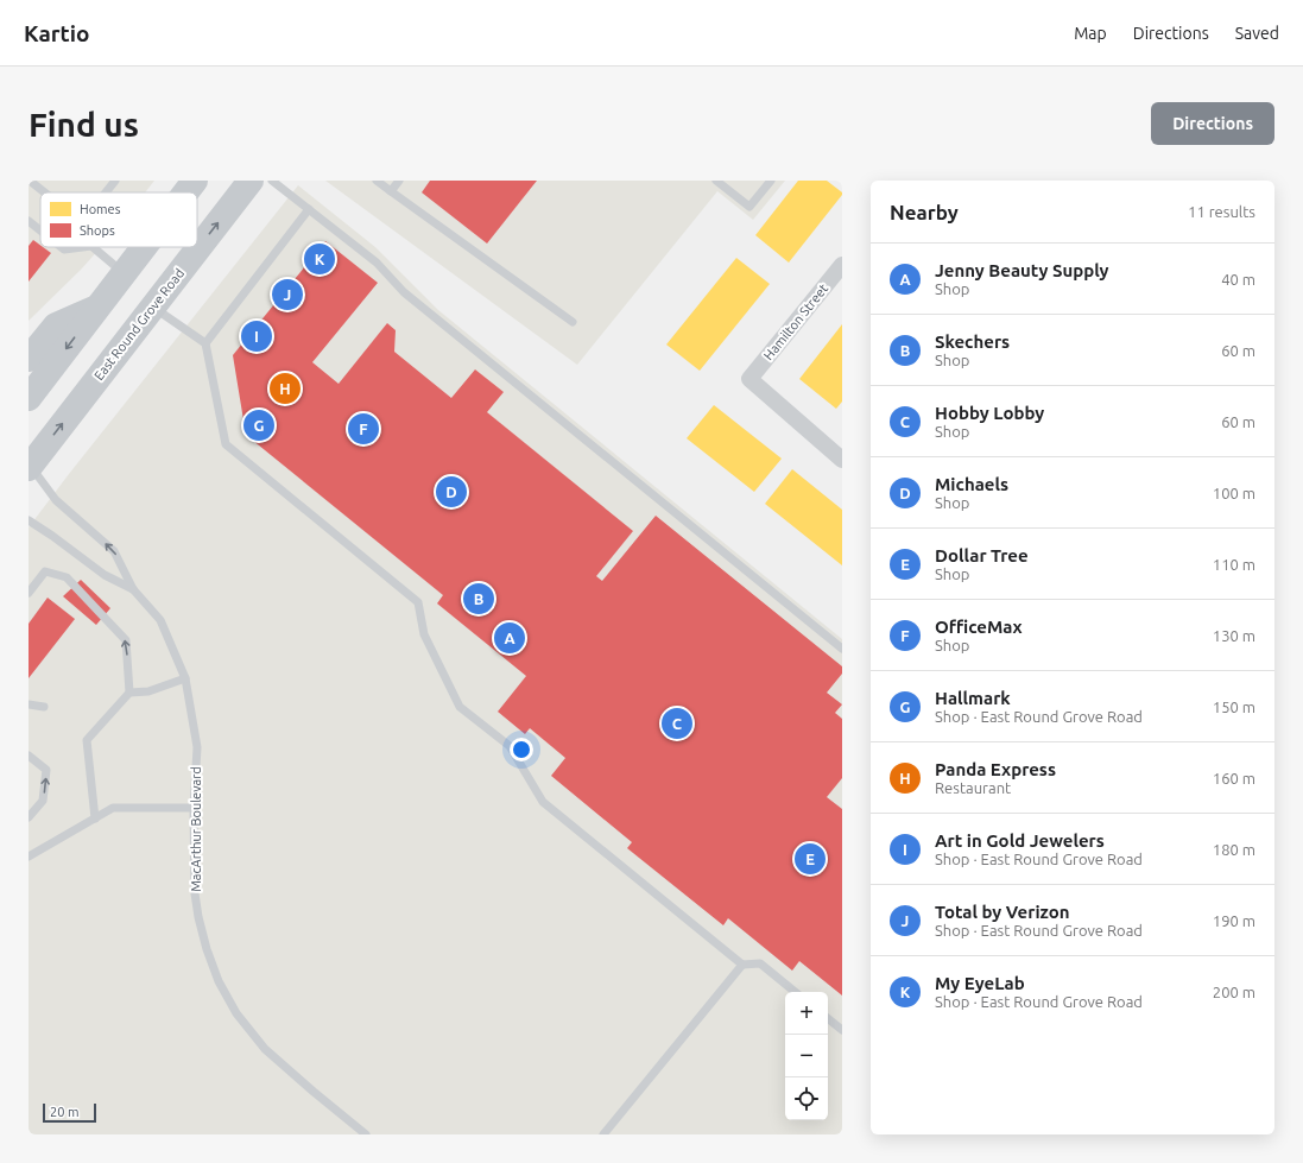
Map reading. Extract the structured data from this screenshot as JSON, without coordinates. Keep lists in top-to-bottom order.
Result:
{
  "streets": {
    "main road": ["East Round Grove Road"],
    "street": ["Hamilton Street"],
    "lane": ["MacArthur Boulevard"]
  },
  "legend": ["Homes", "Shops"],
  "scale_bar": "20 m",
  "page": {
    "header": "Kartio",
    "nav": ["Map", "Directions", "Saved"],
    "buttons": "Directions",
    "title": "Find us",
    "heading": ["Nearby", "11 results"],
    "pins": [
      "K",
      "J",
      "I",
      "H",
      "G",
      "F",
      "D",
      "B",
      "A",
      "C",
      "E"
    ],
    "list": [
      {
        "mark": "A",
        "name": "Jenny Beauty Supply",
        "note": "Shop",
        "value": "40 m"
      },
      {
        "mark": "B",
        "name": "Skechers",
        "note": "Shop",
        "value": "60 m"
      },
      {
        "mark": "C",
        "name": "Hobby Lobby",
        "note": "Shop",
        "value": "60 m"
      },
      {
        "mark": "D",
        "name": "Michaels",
        "note": "Shop",
        "value": "100 m"
      },
      {
        "mark": "E",
        "name": "Dollar Tree",
        "note": "Shop",
        "value": "110 m"
      },
      {
        "mark": "F",
        "name": "OfficeMax",
        "note": "Shop",
        "value": "130 m"
      },
      {
        "mark": "G",
        "name": "Hallmark",
        "note": "Shop · East Round Grove Road",
        "value": "150 m"
      },
      {
        "mark": "H",
        "name": "Panda Express",
        "note": "Restaurant",
        "value": "160 m"
      },
      {
        "mark": "I",
        "name": "Art in Gold Jewelers",
        "note": "Shop · East Round Grove Road",
        "value": "180 m"
      },
      {
        "mark": "J",
        "name": "Total by Verizon",
        "note": "Shop · East Round Grove Road",
        "value": "190 m"
      },
      {
        "mark": "K",
        "name": "My EyeLab",
        "note": "Shop · East Round Grove Road",
        "value": "200 m"
      }
    ],
    "map_buttons": ["+", "−"],
    "scale": "20 m"
  }
}
